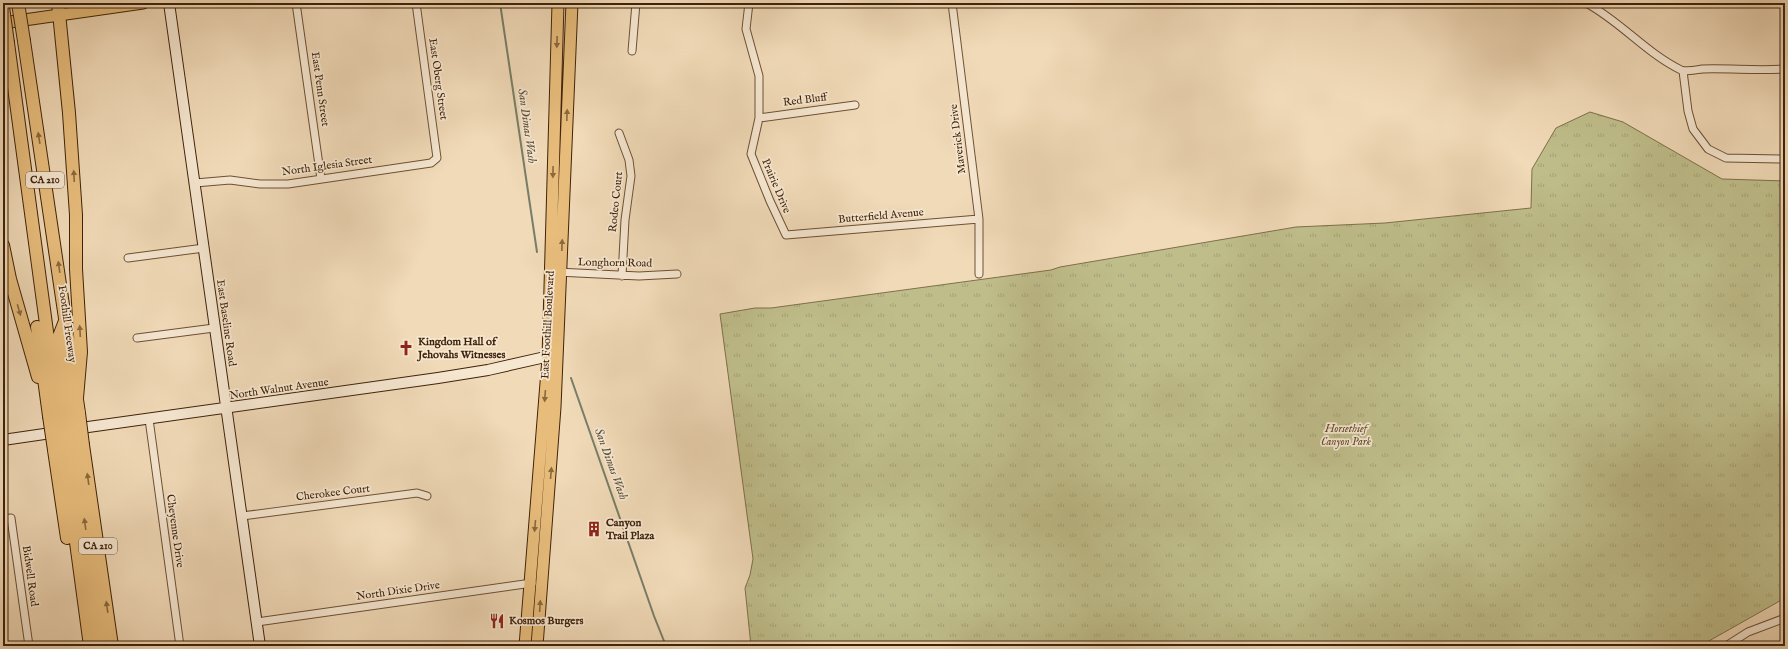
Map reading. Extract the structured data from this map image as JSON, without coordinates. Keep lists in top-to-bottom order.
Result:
{
  "streets": {
    "highway": ["CA 210", "Foothill Freeway"],
    "main road": ["East Baseline Road", "East Foothill Boulevard", "North Walnut Avenue"],
    "street": [
      "East Oberg Street",
      "East Penn Street",
      "Red Bluff",
      "Maverick Drive",
      "North Iglesia Street",
      "Prairie Drive",
      "Rodeo Court",
      "Butterfield Avenue",
      "Longhorn Road",
      "Cherokee Court",
      "Cheyenne Drive",
      "Bidwell Road",
      "North Dixie Drive"
    ]
  },
  "crossings": [
    ["East Oberg Street", "North Iglesia Street"],
    ["East Penn Street", "North Iglesia Street"],
    ["Red Bluff", "Prairie Drive"],
    ["Maverick Drive", "Butterfield Avenue"],
    ["North Iglesia Street", "East Baseline Road"],
    ["Prairie Drive", "Butterfield Avenue"],
    ["Rodeo Court", "Longhorn Road"],
    ["Longhorn Road", "East Foothill Boulevard"],
    ["East Baseline Road", "North Walnut Avenue"],
    ["East Baseline Road", "Cherokee Court"],
    ["East Baseline Road", "North Dixie Drive"],
    ["East Foothill Boulevard", "North Walnut Avenue"],
    ["East Foothill Boulevard", "North Dixie Drive"],
    ["North Walnut Avenue", "Cheyenne Drive"]
  ],
  "water": ["San Dimas Wash"],
  "parks": ["Horsethief Canyon Park"],
  "places": {
    "church": ["Kingdom Hall of Jehovahs Witnesses"],
    "building": ["Canyon Trail Plaza"],
    "restaurant": ["Kosmos Burgers"]
  }
}
